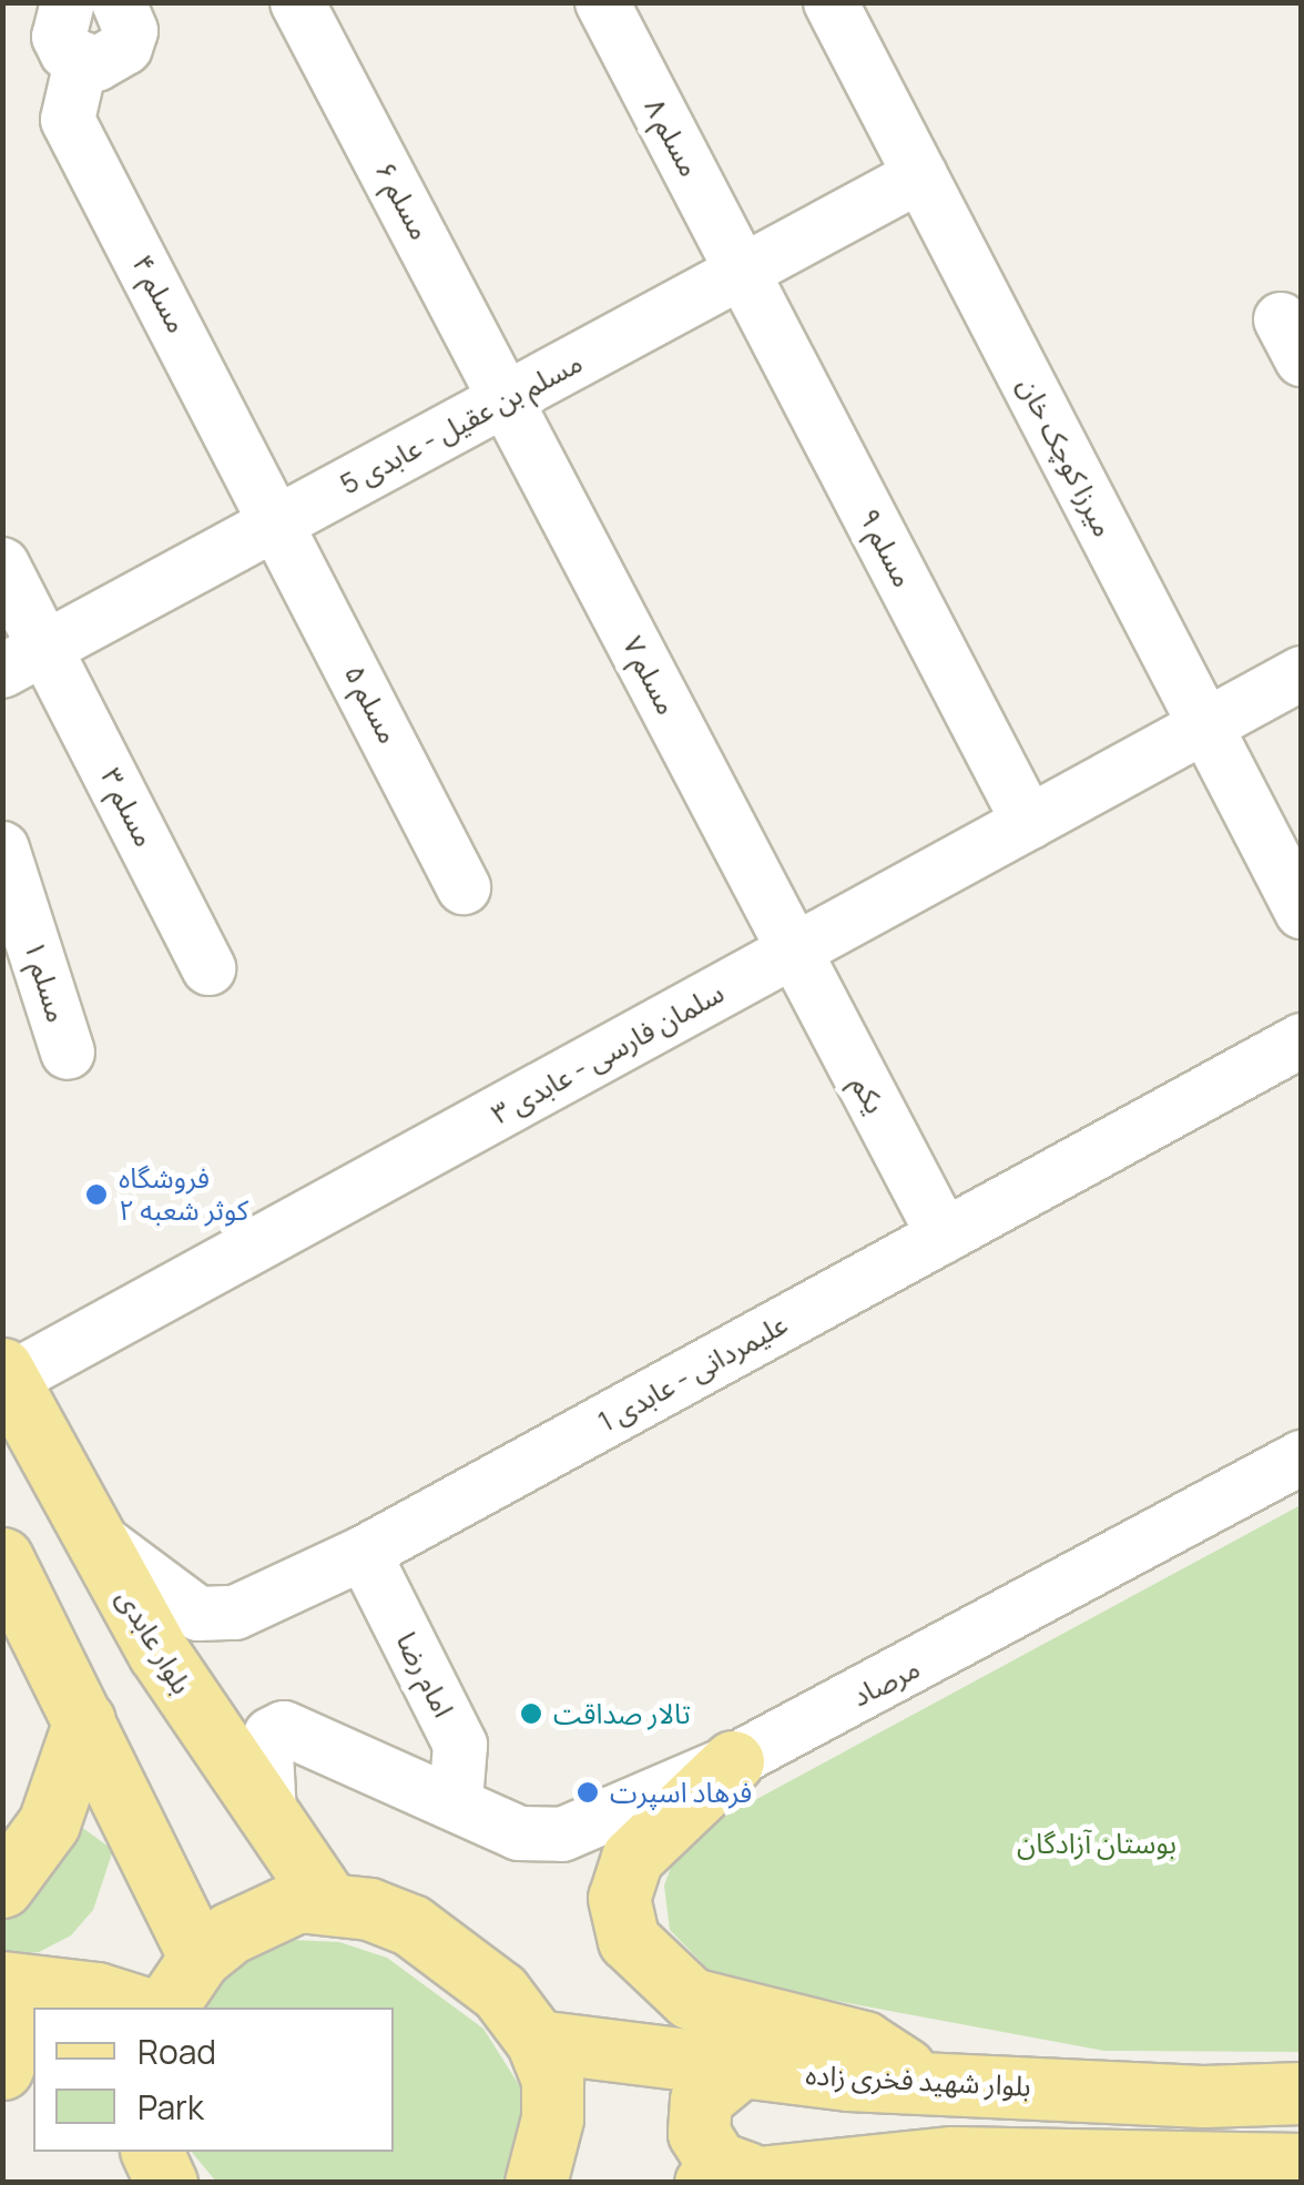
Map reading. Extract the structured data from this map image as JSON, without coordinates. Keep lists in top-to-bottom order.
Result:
{
  "streets": {
    "main road": ["بلوار عابدی", "بلوار شهید فخری زاده"],
    "street": [
      "مسلم ۸",
      "مسلم ۶",
      "مسلم ۴",
      "مسلم بن عقیل - عابدی 5",
      "میرزا کوچک خان",
      "مسلم ۹",
      "مسلم ۷",
      "مسلم ۵",
      "مسلم ۳",
      "مسلم ۱",
      "سلمان فارسی - عابدی ۳",
      "یکم",
      "علیمردانی - عابدی 1",
      "امام رضا",
      "مرصاد"
    ]
  },
  "crossings": [
    ["مسلم ۸", "مسلم بن عقیل - عابدی 5"],
    ["مسلم ۸", "مسلم ۹"],
    ["مسلم ۶", "مسلم بن عقیل - عابدی 5"],
    ["مسلم ۶", "مسلم ۷"],
    ["مسلم ۴", "مسلم بن عقیل - عابدی 5"],
    ["مسلم ۴", "مسلم ۵"],
    ["مسلم بن عقیل - عابدی 5", "میرزا کوچک خان"],
    ["مسلم بن عقیل - عابدی 5", "مسلم ۹"],
    ["مسلم بن عقیل - عابدی 5", "مسلم ۷"],
    ["مسلم بن عقیل - عابدی 5", "مسلم ۵"],
    ["مسلم بن عقیل - عابدی 5", "مسلم ۳"],
    ["میرزا کوچک خان", "سلمان فارسی - عابدی ۳"],
    ["مسلم ۹", "سلمان فارسی - عابدی ۳"],
    ["مسلم ۷", "سلمان فارسی - عابدی ۳"],
    ["مسلم ۷", "یکم"],
    ["سلمان فارسی - عابدی ۳", "یکم"],
    ["سلمان فارسی - عابدی ۳", "بلوار عابدی"],
    ["یکم", "علیمردانی - عابدی 1"],
    ["علیمردانی - عابدی 1", "بلوار عابدی"],
    ["علیمردانی - عابدی 1", "امام رضا"],
    ["بلوار عابدی", "مرصاد"],
    ["امام رضا", "مرصاد"]
  ],
  "parks": ["بوستان آزادگان"],
  "places": ["فروشگاه کوثر شعبه ۲", "تالار صداقت", "فرهاد اسپرت"],
  "legend": ["Road", "Park"]
}
